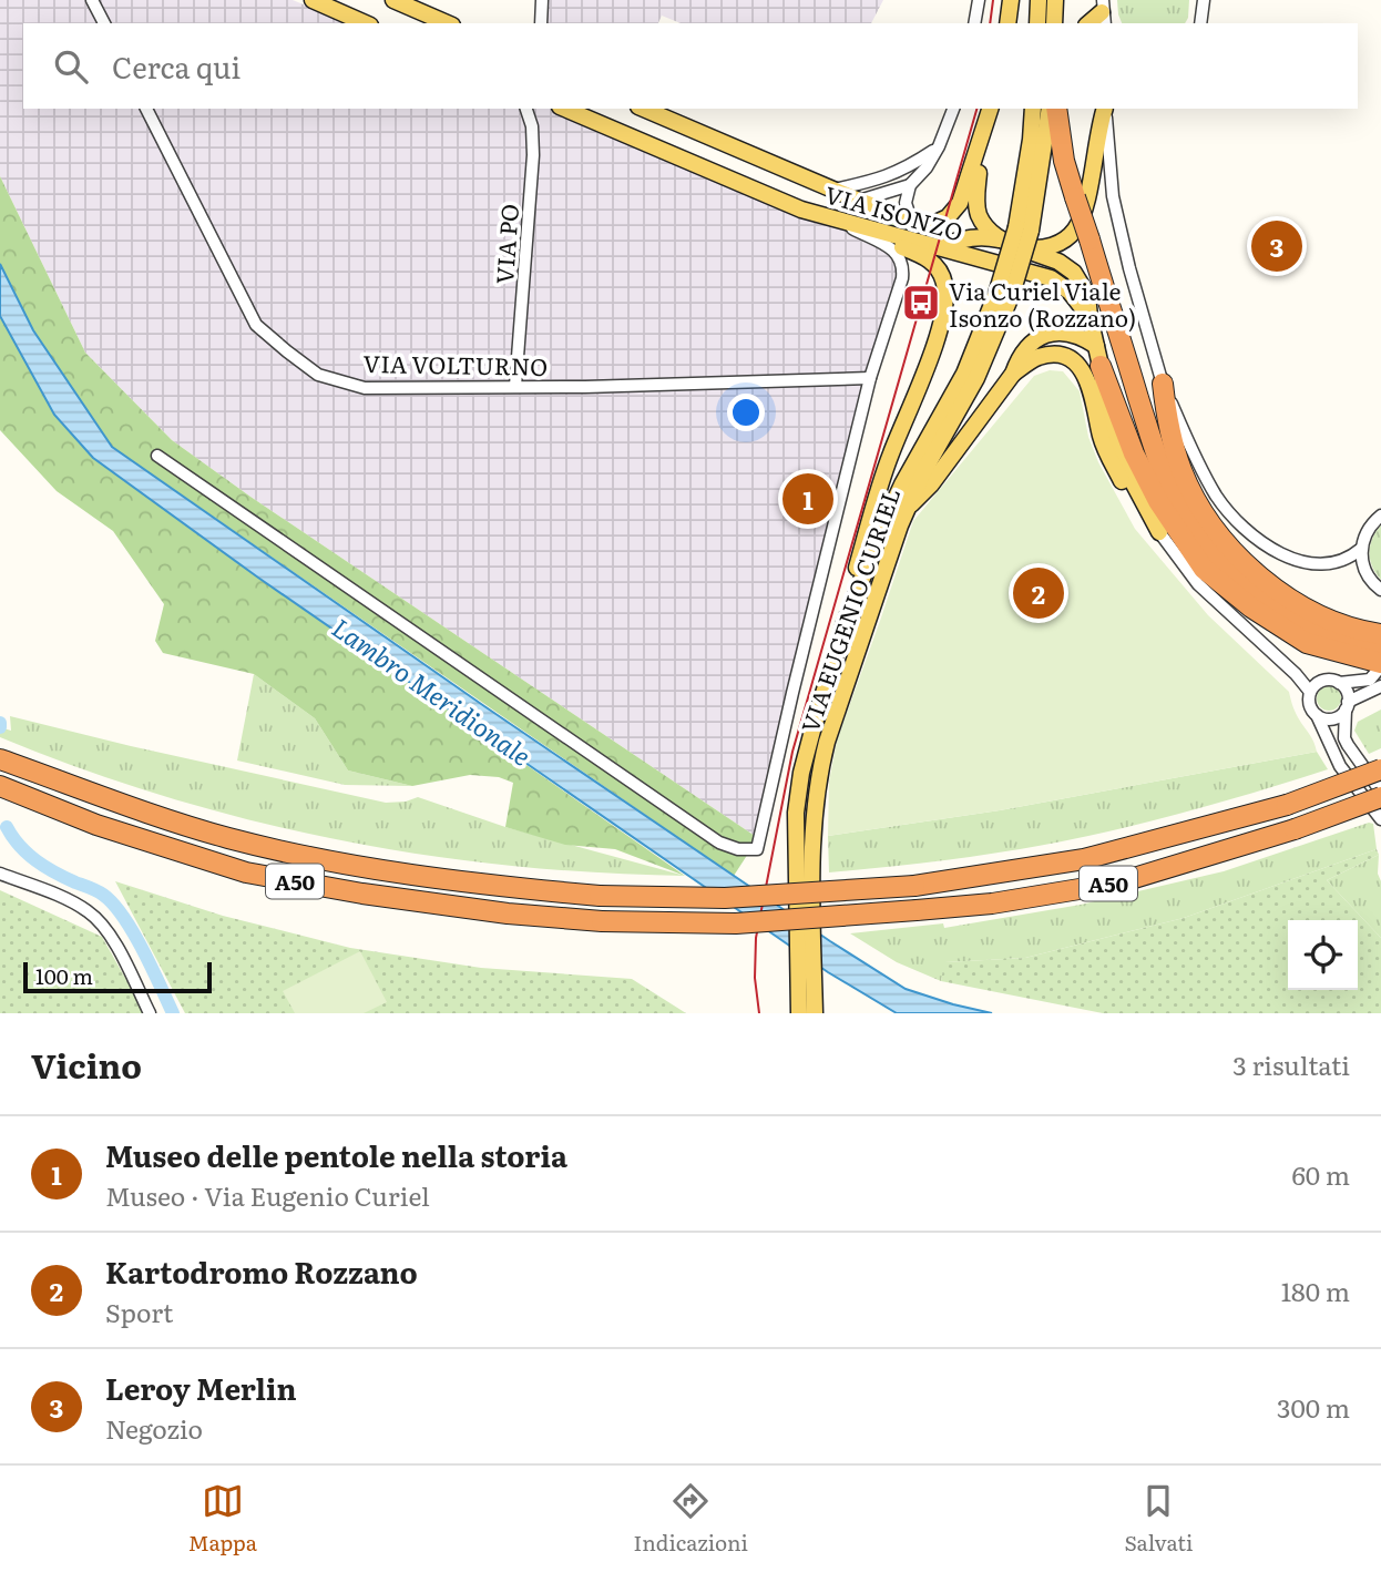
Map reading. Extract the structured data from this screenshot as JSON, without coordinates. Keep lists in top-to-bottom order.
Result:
{
  "streets": {
    "highway": ["A50"],
    "main road": ["VIA ISONZO", "VIA EUGENIO CURIEL"],
    "street": ["VIA PO", "VIA VOLTURNO"]
  },
  "crossings": [
    ["VIA PO", "VIA VOLTURNO"]
  ],
  "water": ["Lambro Meridionale"],
  "places": {
    "bus stop": ["Via Curiel Viale Isonzo (Rozzano)"]
  },
  "scale_bar": "100 m",
  "page": {
    "search": "Cerca qui",
    "pins": ["3", "1", "2"],
    "scale": "100 m",
    "heading": ["Vicino", "3 risultati"],
    "list": [
      {
        "mark": "1",
        "name": "Museo delle pentole nella storia",
        "note": "Museo · Via Eugenio Curiel",
        "value": "60 m"
      },
      {
        "mark": "2",
        "name": "Kartodromo Rozzano",
        "note": "Sport",
        "value": "180 m"
      },
      {
        "mark": "3",
        "name": "Leroy Merlin",
        "note": "Negozio",
        "value": "300 m"
      }
    ],
    "nav": ["Mappa", "Indicazioni", "Salvati"]
  }
}
